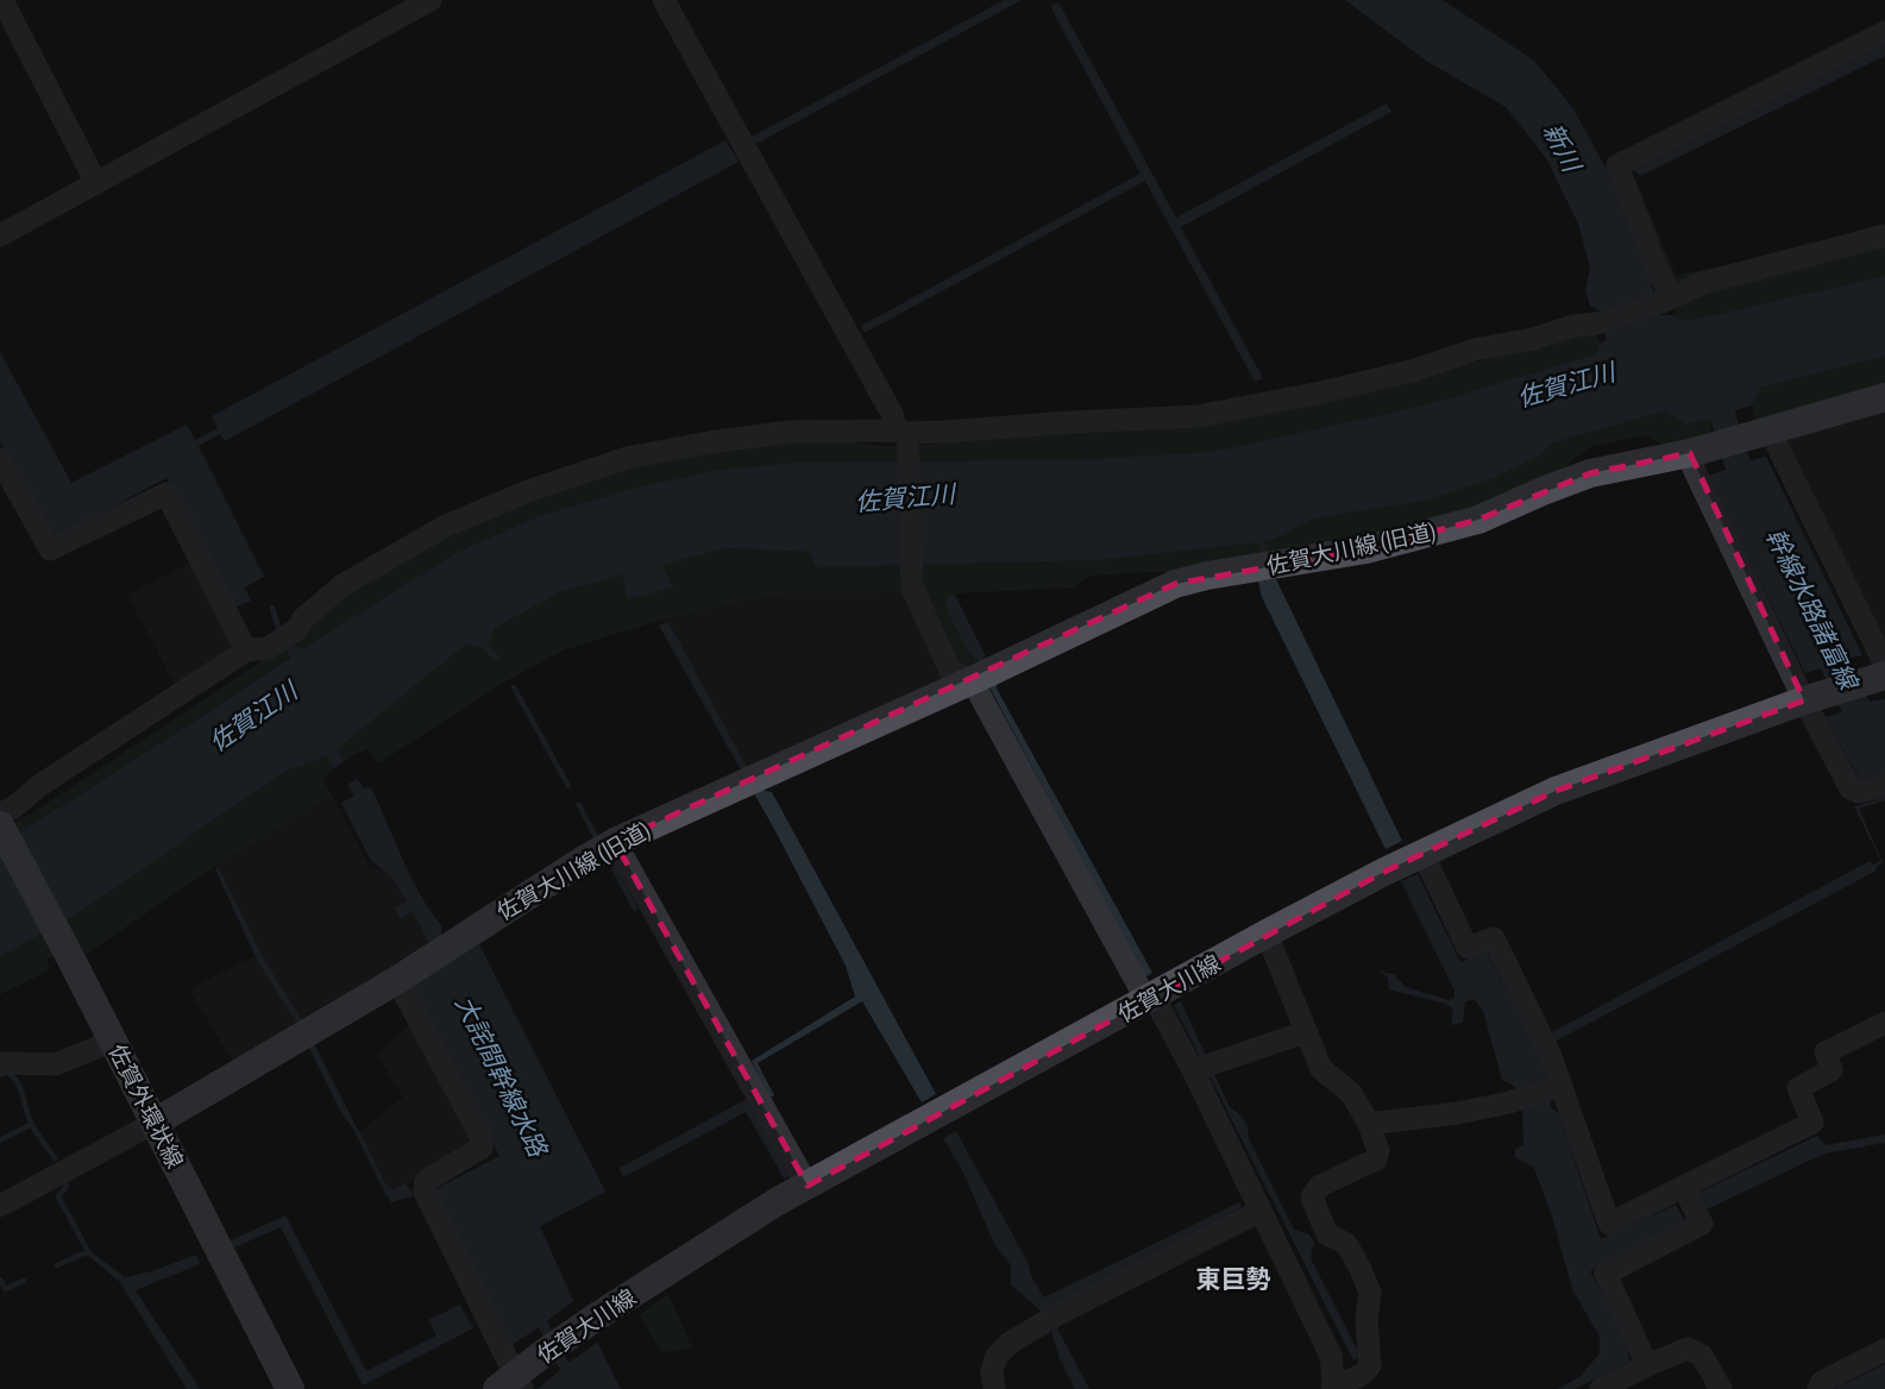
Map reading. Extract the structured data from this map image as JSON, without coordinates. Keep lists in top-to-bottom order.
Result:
{
  "streets": {
    "main road": ["佐賀大川線 (旧道)", "佐賀大川線", "佐賀外環状線"]
  },
  "districts": ["東巨勢"],
  "water": [
    "新川",
    "佐賀江川",
    "幹線水路諸富線",
    "大詫間幹線水路"
  ]
}
